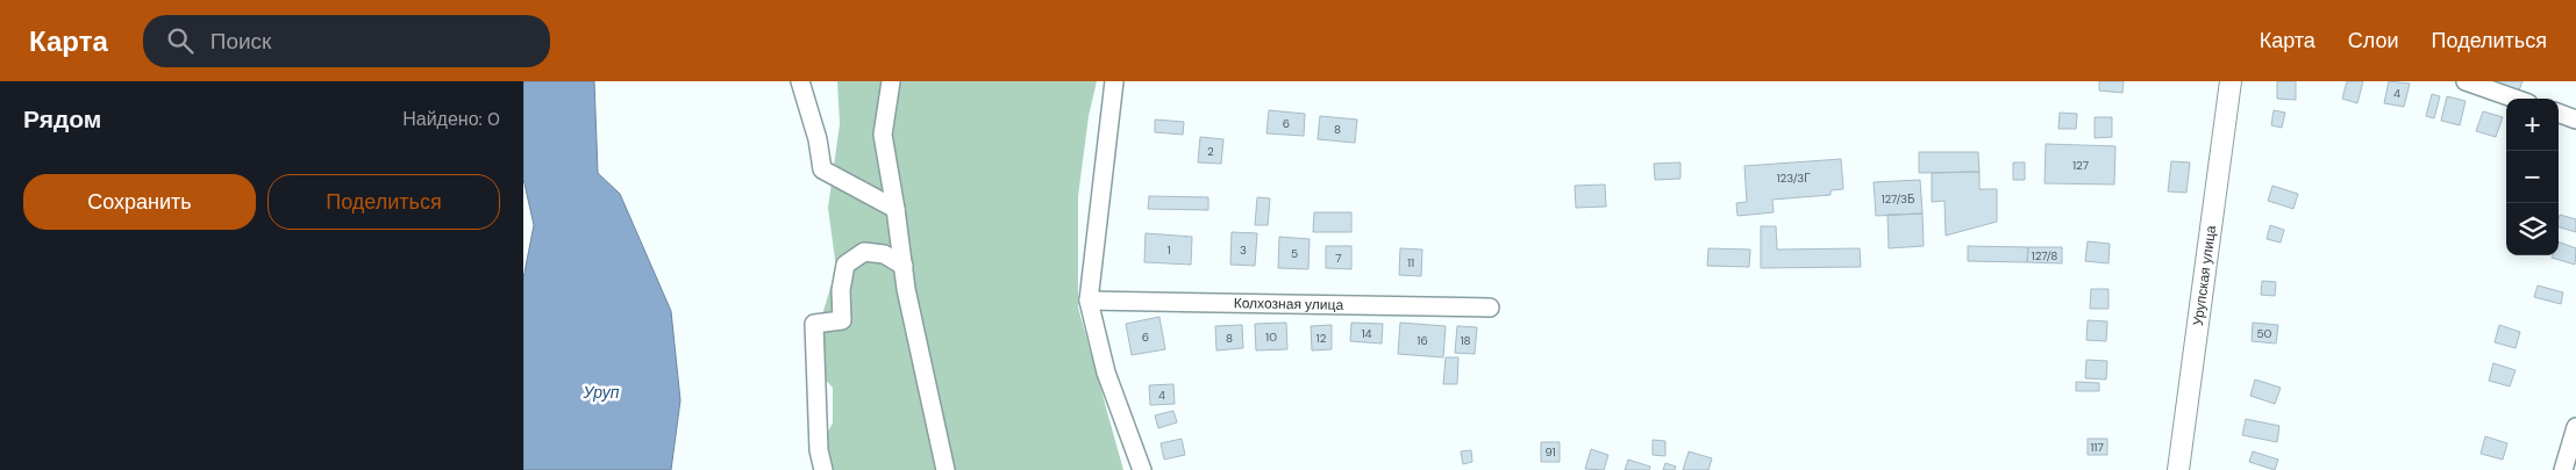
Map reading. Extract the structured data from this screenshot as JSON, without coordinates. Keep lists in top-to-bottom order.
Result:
{
  "streets": {
    "street": ["Урупская улица", "Колхозная улица"]
  },
  "water": ["Уруп"],
  "house_numbers": [
    "4",
    "6",
    "8",
    "2",
    "127",
    "123/3Г",
    "127/3Б",
    "1",
    "3",
    "5",
    "127/8",
    "7",
    "11",
    "14",
    "50",
    "6",
    "10",
    "8",
    "12",
    "16",
    "18",
    "4",
    "117",
    "91"
  ],
  "page": {
    "header": "Карта",
    "search": "Поиск",
    "nav": ["Карта", "Слои", "Поделиться"],
    "heading": ["Рядом", "Найдено: 0"],
    "map_buttons": ["+", "−"],
    "buttons": ["Сохранить", "Поделиться"]
  }
}
